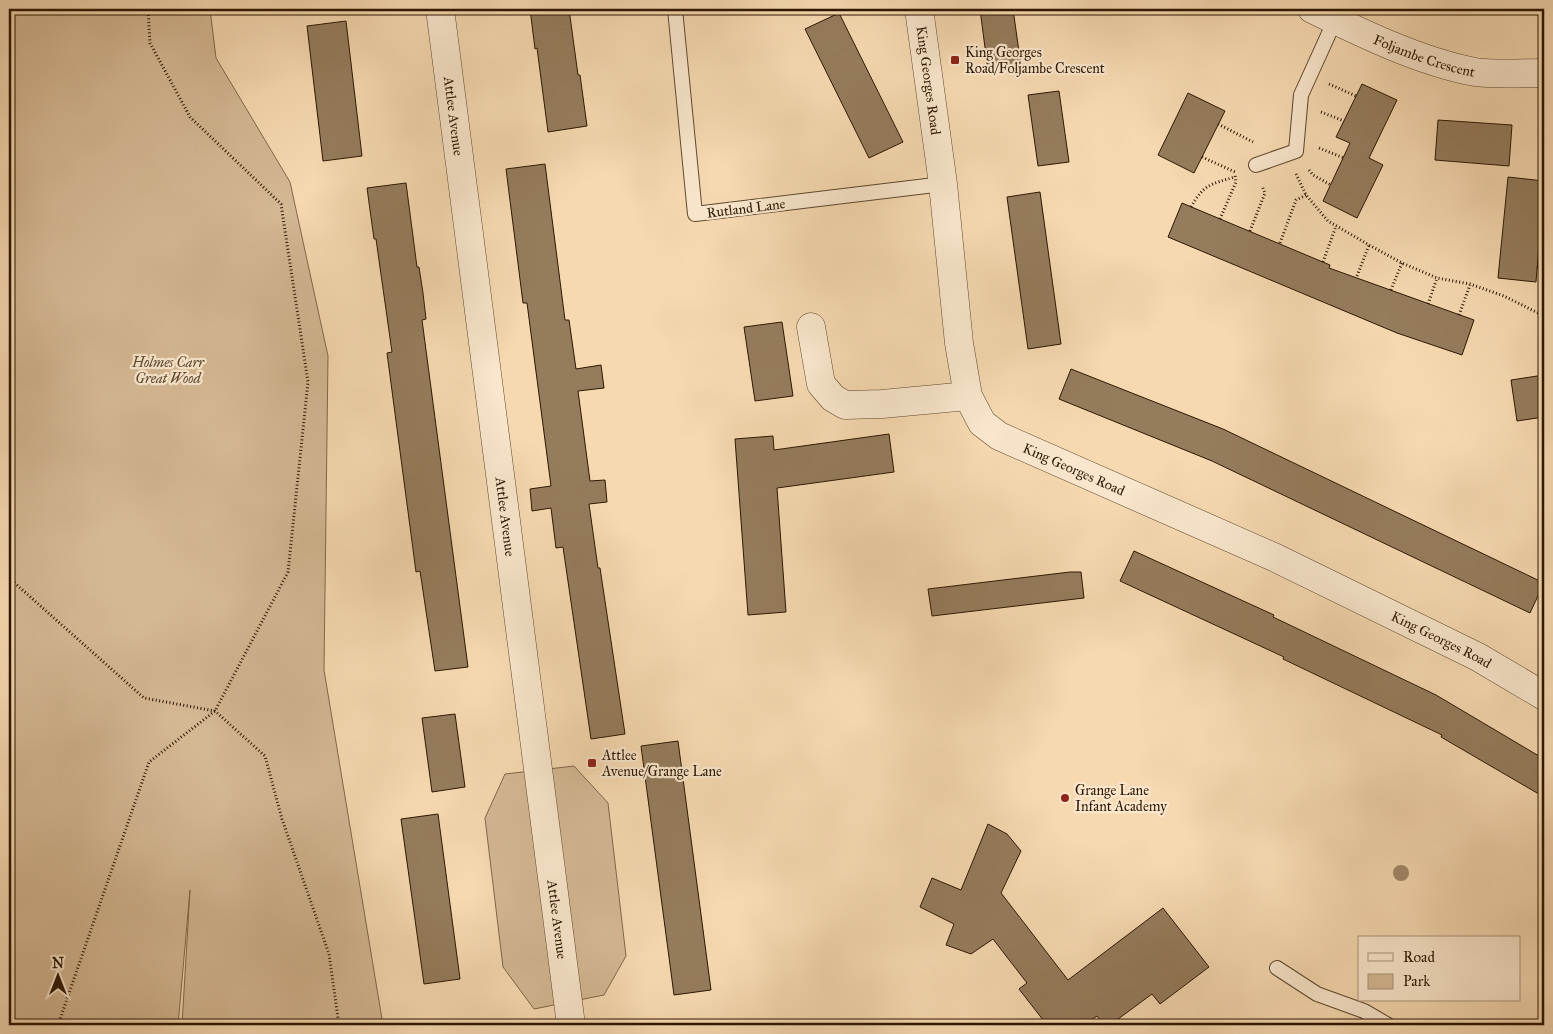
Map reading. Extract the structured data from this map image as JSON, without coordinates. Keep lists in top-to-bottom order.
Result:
{
  "streets": {
    "street": ["Foljambe Crescent", "King Georges Road", "Attlee Avenue"],
    "lane": ["Rutland Lane"]
  },
  "crossings": [
    ["King Georges Road", "Rutland Lane"]
  ],
  "parks": ["Holmes Carr Great Wood"],
  "places": {
    "transit": ["King Georges Road/Foljambe Crescent", "Attlee Avenue/Grange Lane"],
    "other": ["Grange Lane Infant Academy"]
  },
  "legend": ["Road", "Park"],
  "north": "top"
}
